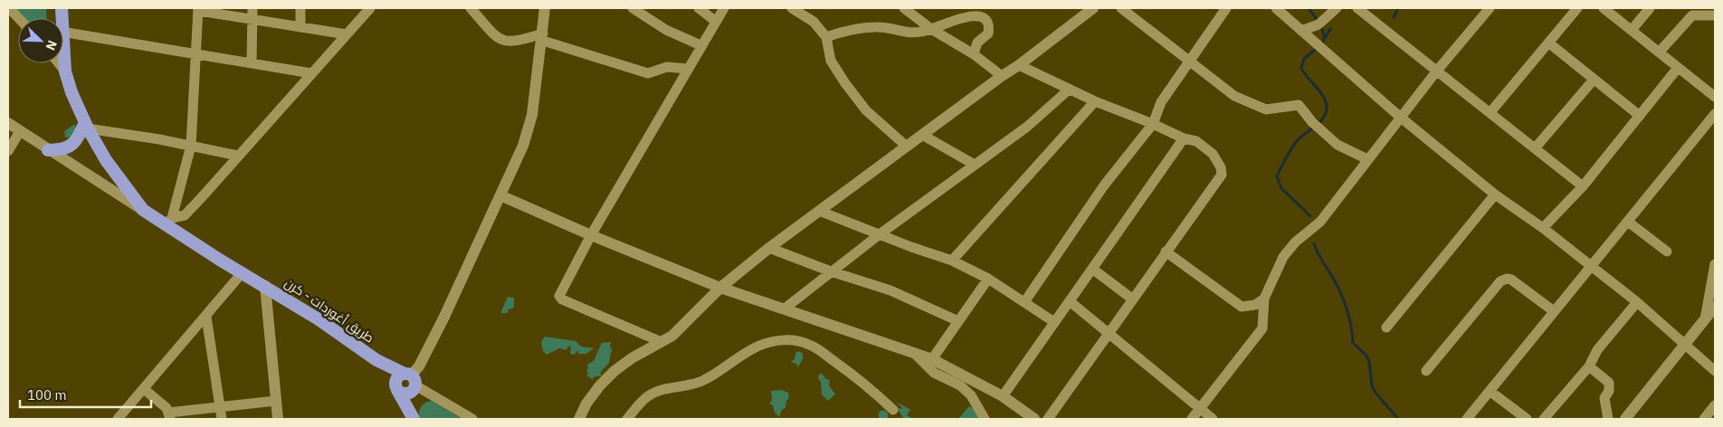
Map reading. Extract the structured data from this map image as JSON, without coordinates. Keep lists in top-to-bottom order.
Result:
{
  "streets": {
    "highway": ["طريق أغوردات - كرن"]
  },
  "scale_bar": "100 m",
  "north": "bottom right"
}
